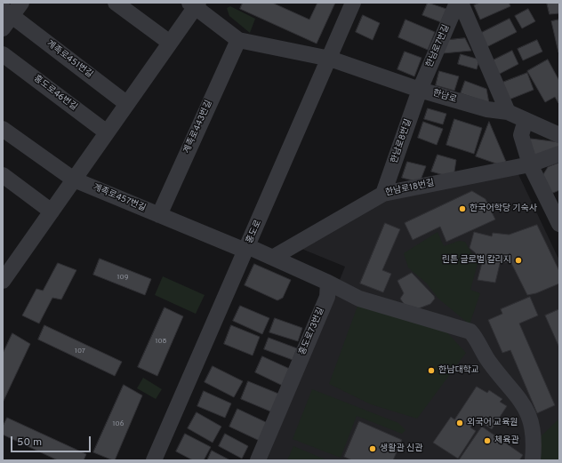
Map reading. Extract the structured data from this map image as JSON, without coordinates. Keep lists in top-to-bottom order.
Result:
{
  "streets": {
    "street": [
      "한남로7번길",
      "계족로451번길",
      "홍도로46번길",
      "한남로",
      "계족로443번길",
      "한남로8번길",
      "한남로18번길",
      "계족로457번길",
      "홍도로",
      "홍도로73번길"
    ]
  },
  "crossings": [
    ["한남로7번길", "한남로"],
    ["한남로7번길", "한남로8번길"],
    ["한남로", "한남로8번길"],
    ["한남로", "홍도로"],
    ["계족로443번길", "계족로457번길"],
    ["한남로8번길", "한남로18번길"],
    ["계족로457번길", "홍도로"]
  ],
  "places": [
    "한국어학당 기숙사",
    "린튼 글로벌 칼리지",
    "한남대학교",
    "외국어 교육원",
    "체육관",
    "생활관 신관"
  ],
  "house_numbers": [
    "109",
    "108",
    "107",
    "106"
  ],
  "scale_bar": "50 m"
}
